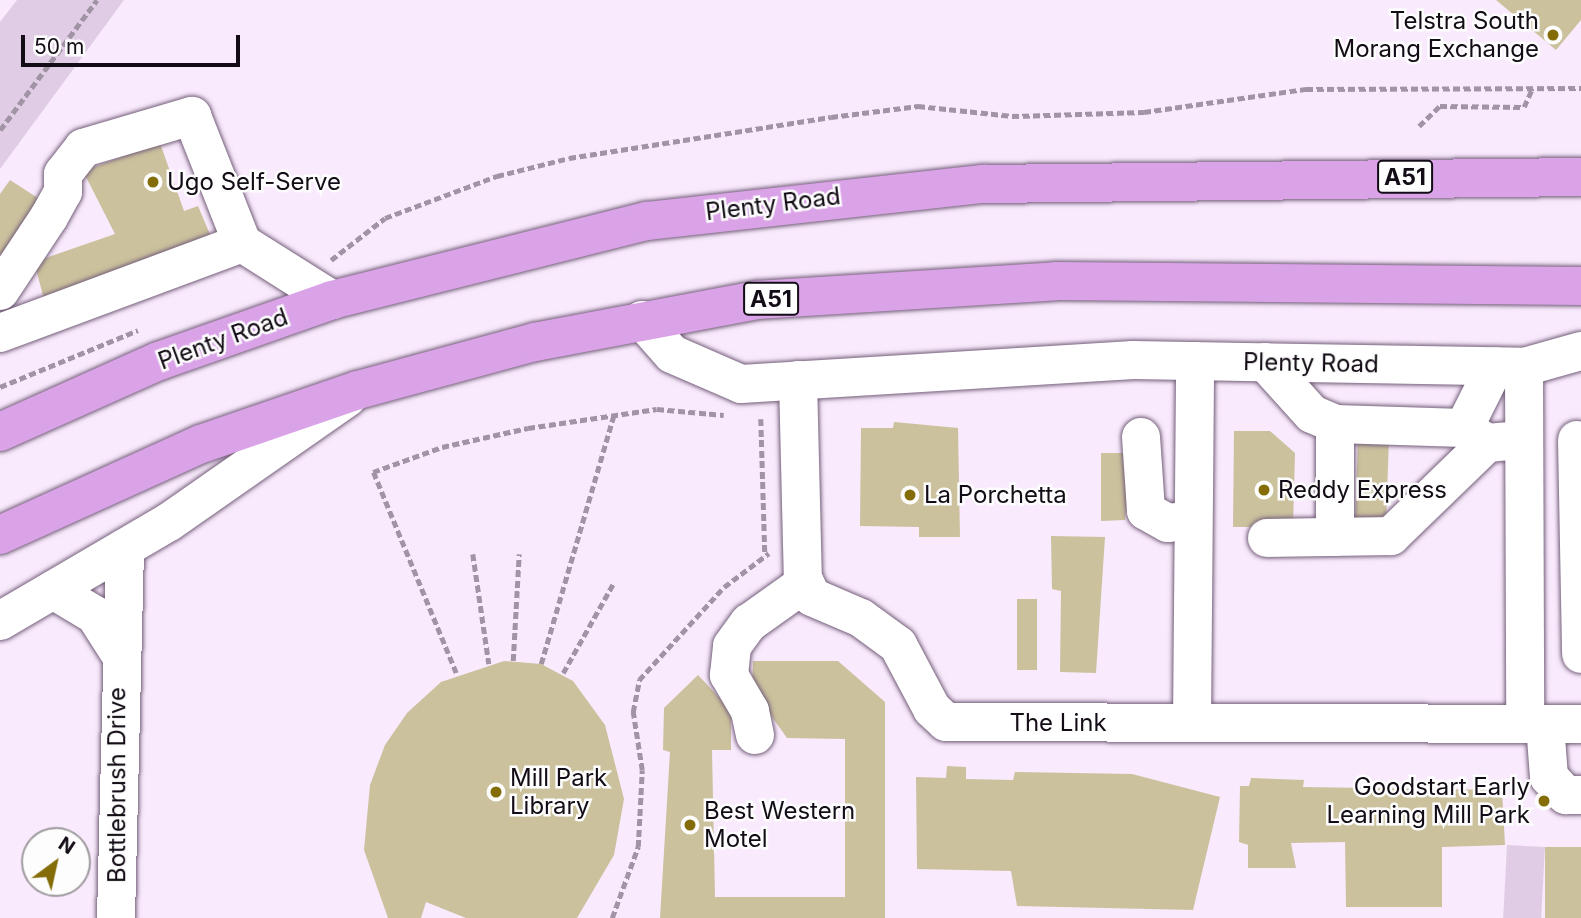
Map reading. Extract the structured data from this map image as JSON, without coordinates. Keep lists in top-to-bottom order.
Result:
{
  "streets": {
    "highway": ["A51", "Plenty Road"],
    "street": ["The Link", "Bottlebrush Drive"]
  },
  "crossings": [
    ["A51", "Plenty Road"]
  ],
  "places": [
    "Telstra South Morang Exchange",
    "Ugo Self-Serve",
    "Reddy Express",
    "La Porchetta",
    "Mill Park Library",
    "Goodstart Early Learning Mill Park",
    "Best Western Motel"
  ],
  "scale_bar": "50 m",
  "north": "top right"
}
